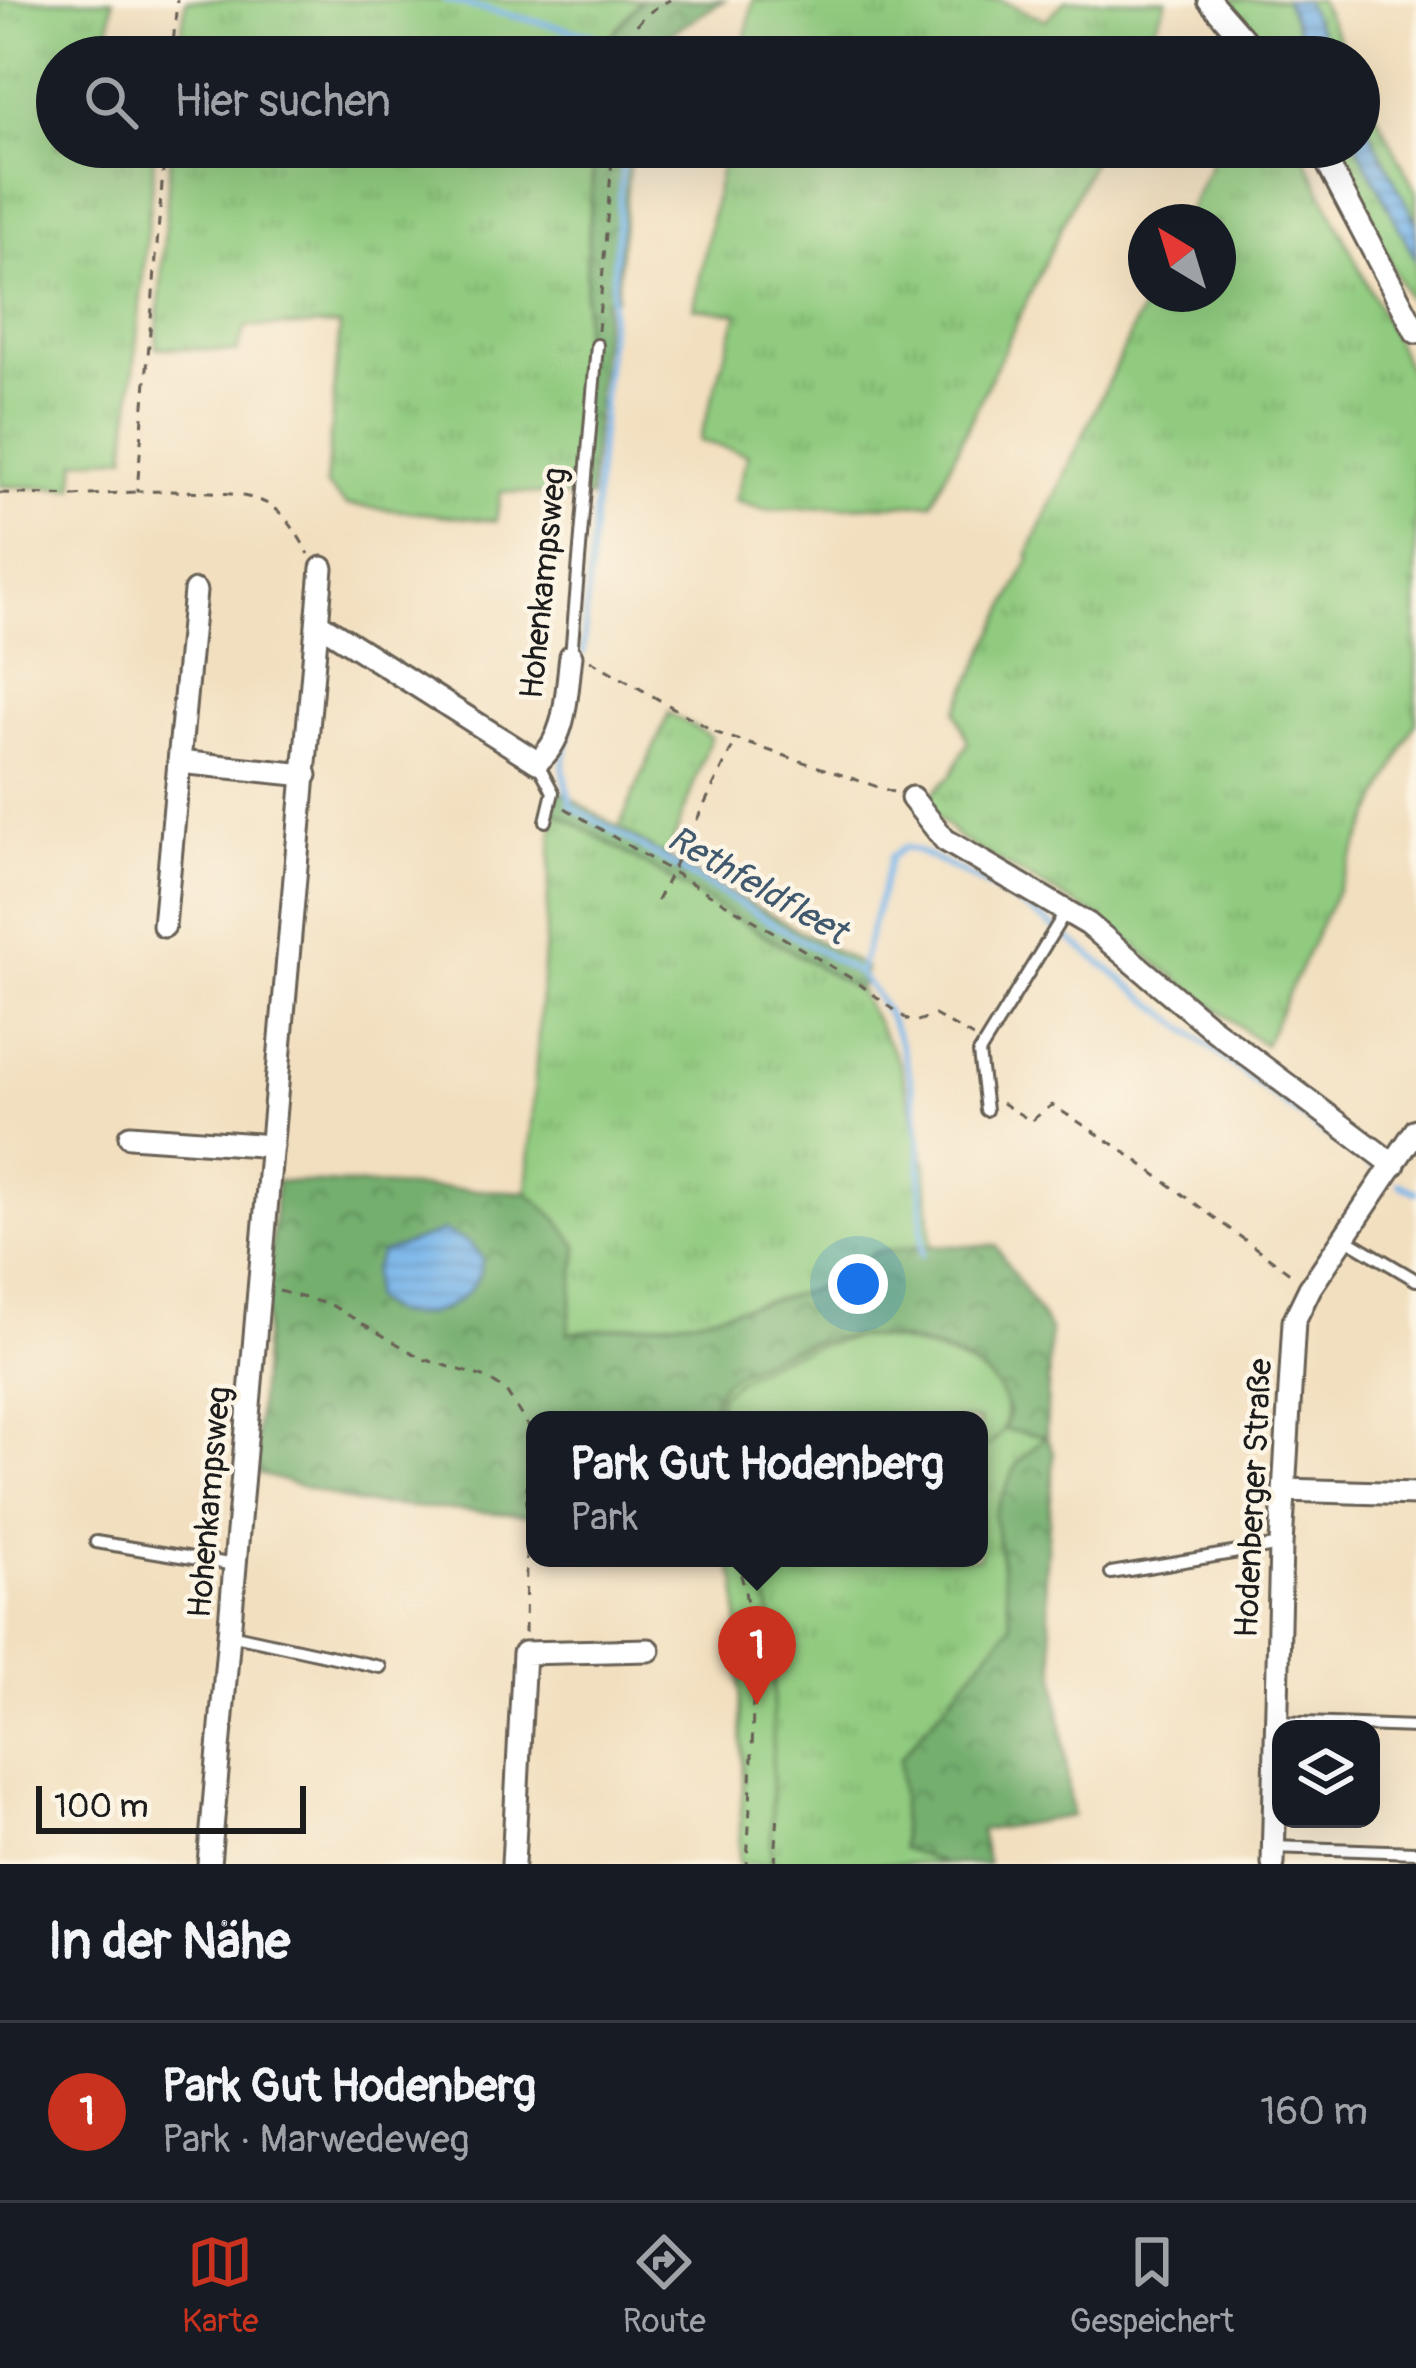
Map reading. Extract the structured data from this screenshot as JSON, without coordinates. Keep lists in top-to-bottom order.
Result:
{
  "streets": {
    "street": ["Hohenkampsweg", "Hodenberger Straße"]
  },
  "water": ["Rethfeldfleet"],
  "scale_bar": "100 m",
  "north": "top left",
  "page": {
    "search": "Hier suchen",
    "popup": ["Park Gut Hodenberg", "Park"],
    "pins": "1",
    "scale": "100 m",
    "heading": "In der Nähe",
    "list": [
      {
        "mark": "1",
        "name": "Park Gut Hodenberg",
        "note": "Park · Marwedeweg",
        "value": "160 m"
      }
    ],
    "nav": ["Karte", "Route", "Gespeichert"]
  }
}
